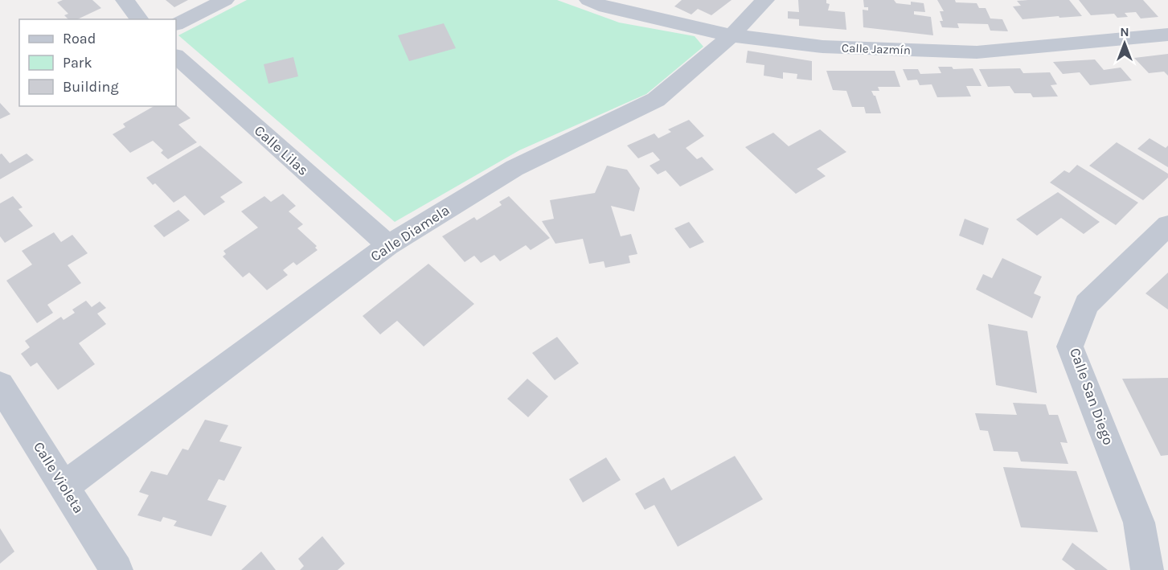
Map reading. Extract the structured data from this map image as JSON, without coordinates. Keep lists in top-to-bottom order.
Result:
{
  "streets": {
    "street": [
      "Calle Jazmín",
      "Calle Lilas",
      "Calle Diamela",
      "Calle San Diego",
      "Calle Violeta"
    ]
  },
  "crossings": [
    ["Calle Jazmín", "Calle Diamela"],
    ["Calle Lilas", "Calle Diamela"],
    ["Calle Diamela", "Calle Violeta"]
  ],
  "legend": ["Road", "Park", "Building"],
  "north": "top"
}
